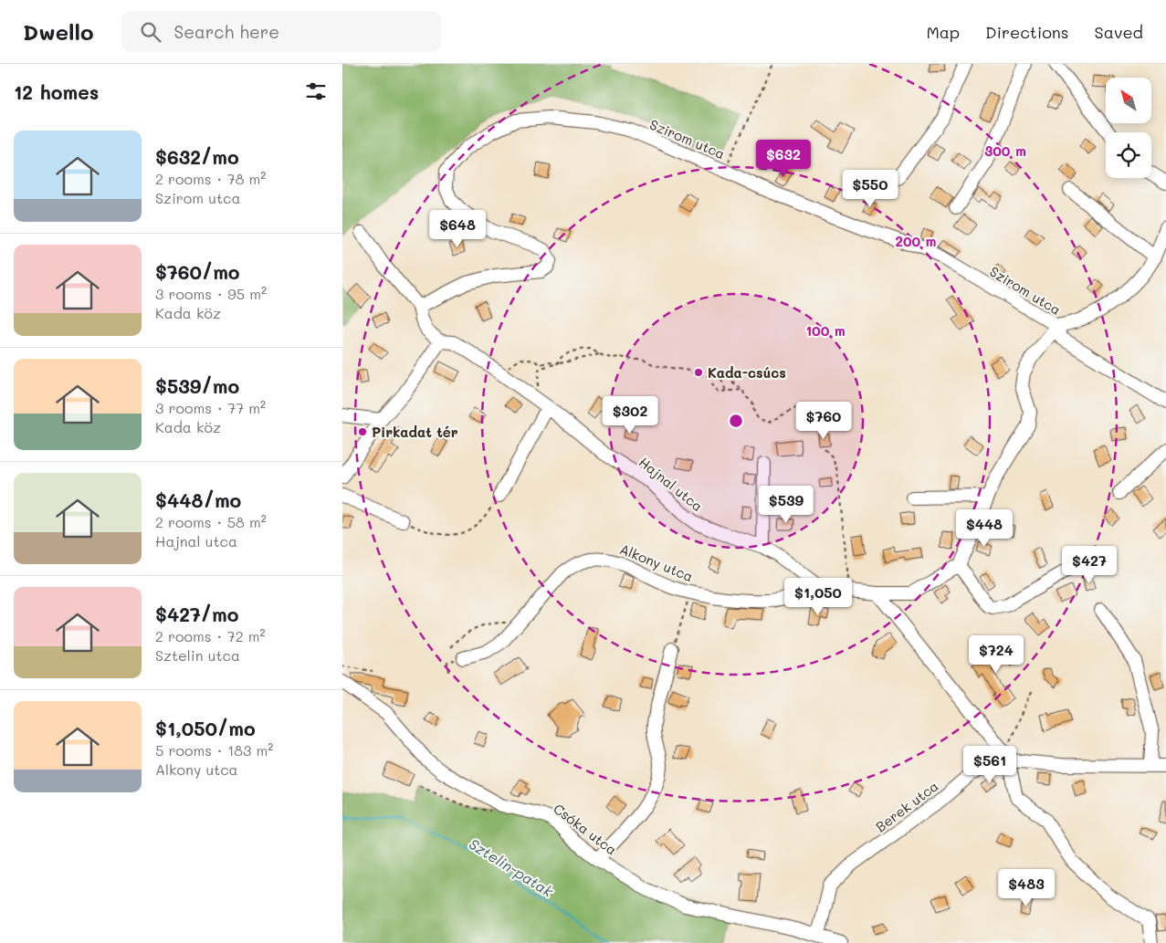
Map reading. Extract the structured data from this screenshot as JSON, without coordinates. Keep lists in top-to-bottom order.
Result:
{
  "streets": {
    "street": [
      "Szirom utca",
      "Hajnal utca",
      "Alkony utca",
      "Berek utca",
      "Csóka utca"
    ]
  },
  "crossings": [
    ["Hajnal utca", "Alkony utca"],
    ["Berek utca", "Csóka utca"]
  ],
  "water": ["Sztelin-patak"],
  "places": ["Kada-csúcs", "Pirkadat tér"],
  "north": "top left",
  "page": {
    "header": "Dwello",
    "search": "Search here",
    "nav": ["Map", "Directions", "Saved"],
    "heading": "12 homes",
    "list": [
      {
        "name": "$632/mo",
        "note": "2 rooms · 78 m² · Szirom utca"
      },
      {
        "name": "$760/mo",
        "note": "3 rooms · 95 m² · Kada köz"
      },
      {
        "name": "$539/mo",
        "note": "3 rooms · 77 m² · Kada köz"
      },
      {
        "name": "$448/mo",
        "note": "2 rooms · 58 m² · Hajnal utca"
      },
      {
        "name": "$427/mo",
        "note": "2 rooms · 72 m² · Sztelin utca"
      },
      {
        "name": "$1,050/mo",
        "note": "5 rooms · 183 m² · Alkony utca"
      }
    ],
    "price": [
      "$632",
      "$550",
      "$648",
      "$302",
      "$760",
      "$539",
      "$448",
      "$427",
      "$1,050",
      "$724",
      "$561",
      "$483"
    ]
  },
  "rings": ["300 m", "200 m", "100 m"]
}
